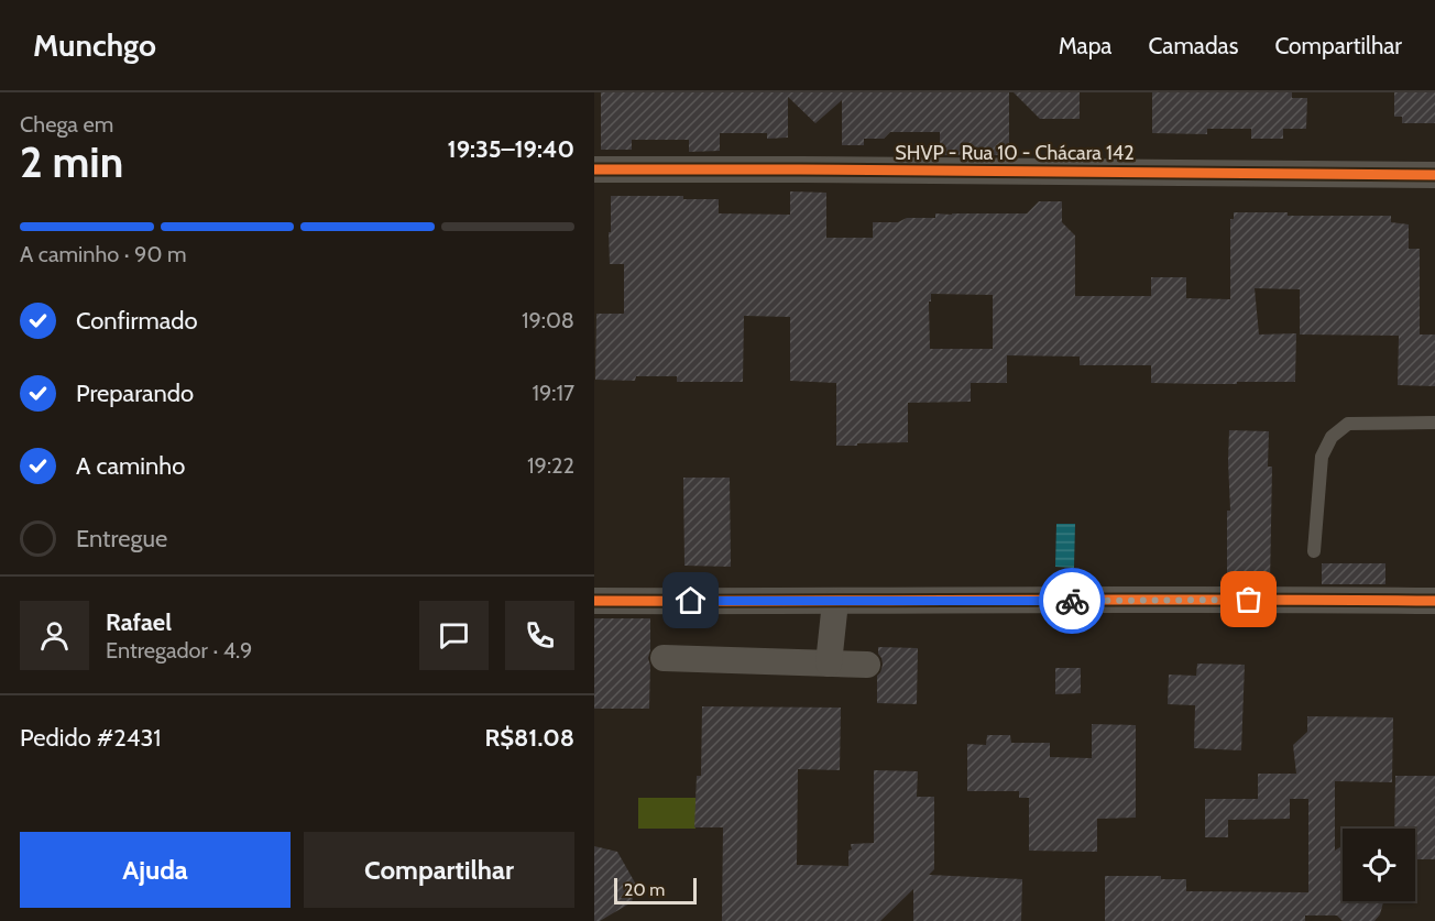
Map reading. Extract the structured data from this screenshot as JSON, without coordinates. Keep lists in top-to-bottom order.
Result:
{
  "streets": {
    "street": ["SHVP - Rua 10 - Chácara 142"]
  },
  "scale_bar": "20 m",
  "page": {
    "header": "Munchgo",
    "nav": ["Mapa", "Camadas", "Compartilhar"],
    "heading": ["2 min", "Chega em", "19:35–19:40"],
    "panel": [
      "Rafael",
      "Entregador · 4.9",
      "Pedido #2431",
      "R$81.08"
    ],
    "bar": "A caminho · 90 m",
    "list": [
      ["Confirmado", "19:08"],
      ["Preparando", "19:17"],
      ["A caminho", "19:22"],
      "Entregue"
    ],
    "buttons": ["Ajuda", "Compartilhar"],
    "scale": "20 m"
  }
}
